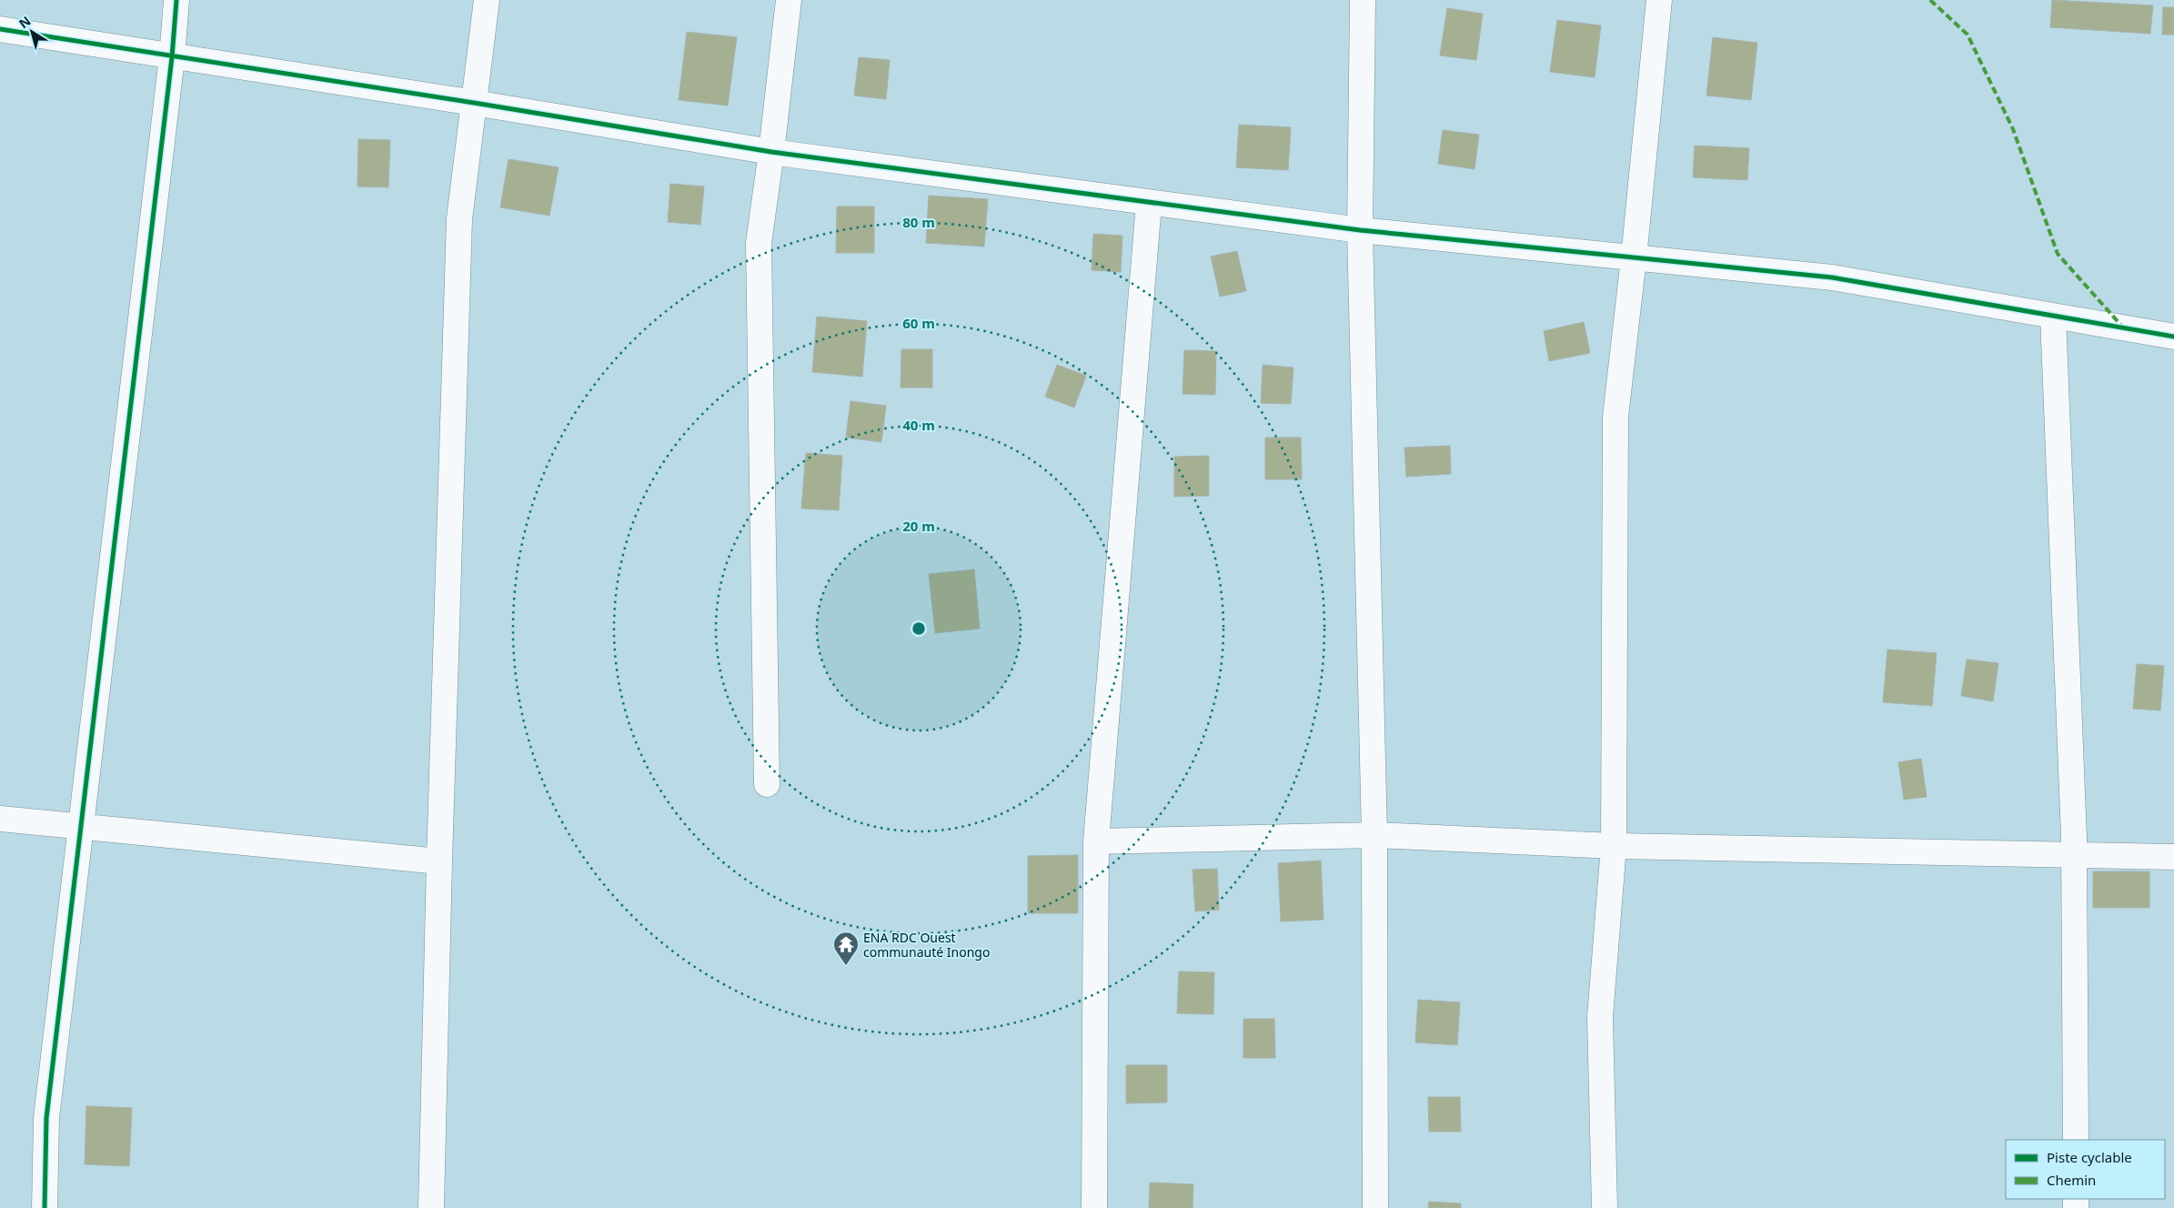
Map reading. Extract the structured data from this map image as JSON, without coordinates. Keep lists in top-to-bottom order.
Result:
{
  "places": {
    "temple": ["ENA RDC Ouest communauté Inongo"]
  },
  "legend": ["Piste cyclable", "Chemin"],
  "north": "top left",
  "rings": [
    "80 m",
    "60 m",
    "40 m",
    "20 m"
  ]
}
